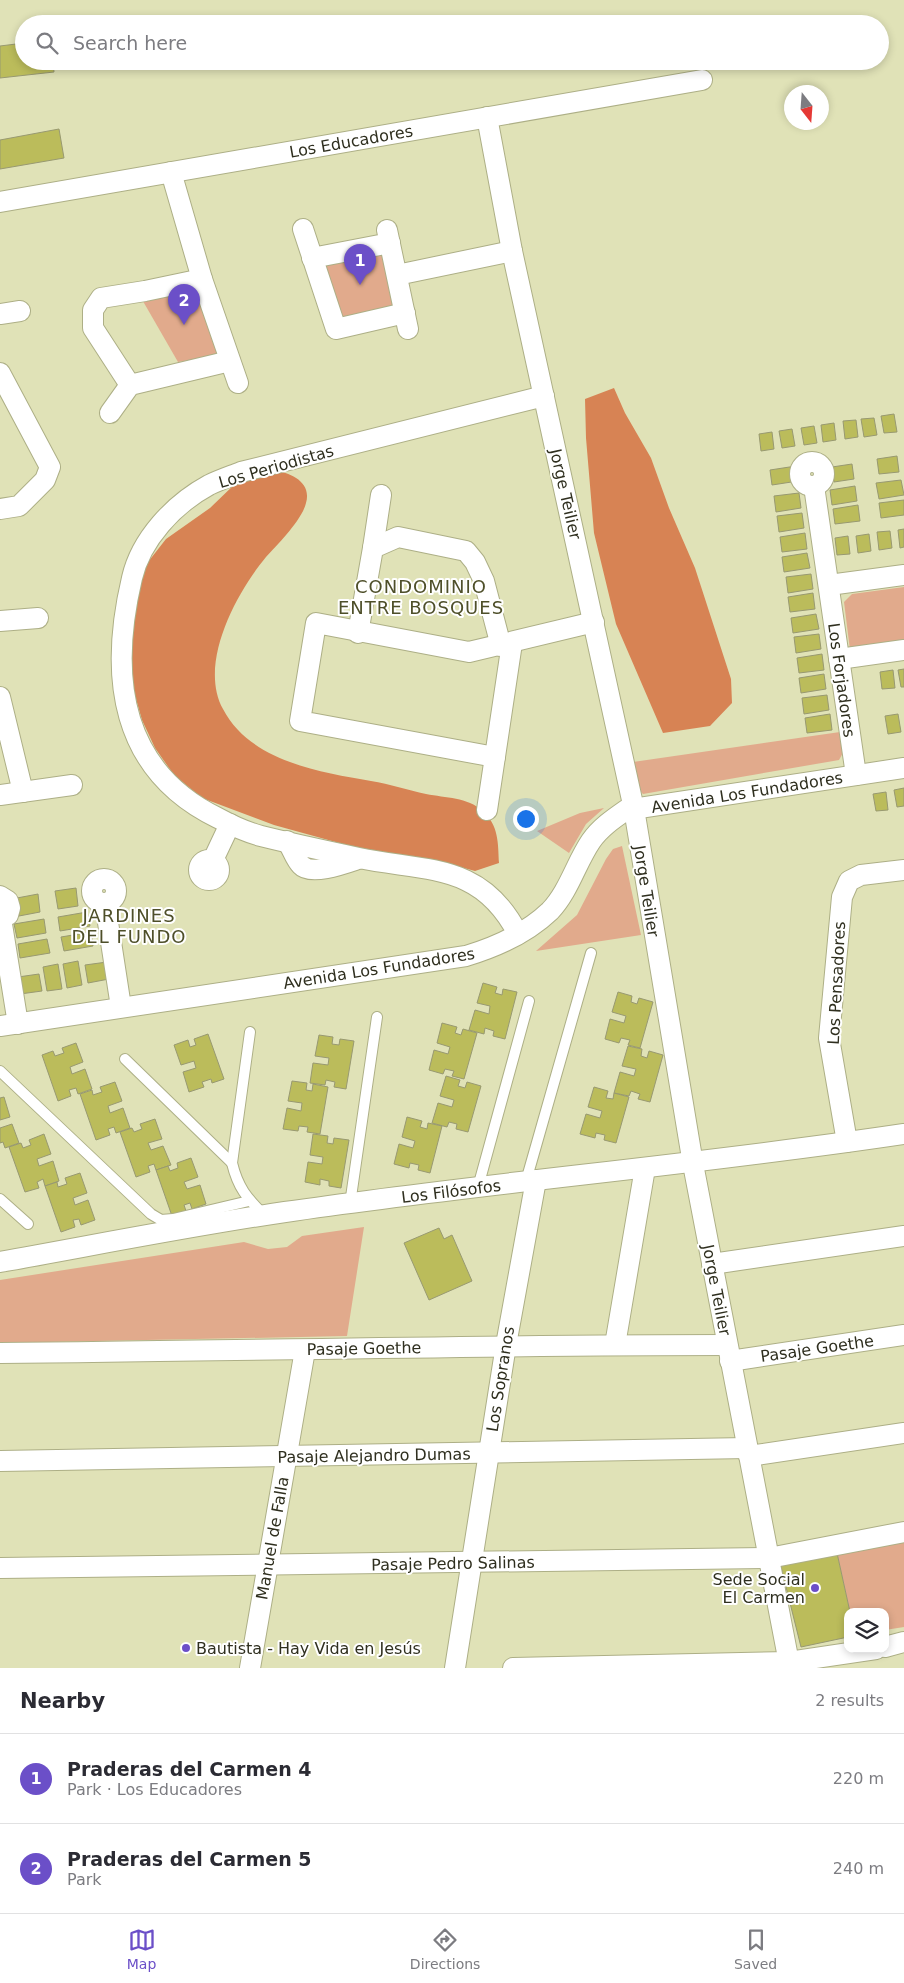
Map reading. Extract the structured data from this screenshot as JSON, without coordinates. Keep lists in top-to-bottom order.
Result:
{
  "streets": {
    "street": [
      "Los Educadores",
      "Los Periodistas",
      "Jorge Teilier",
      "Los Forjadores",
      "Avenida Los Fundadores",
      "Los Pensadores",
      "Los Filósofos",
      "Pasaje Goethe",
      "Los Sopranos",
      "Pasaje Alejandro Dumas",
      "Manuel de Falla",
      "Pasaje Pedro Salinas"
    ]
  },
  "crossings": [
    ["Los Educadores", "Jorge Teilier"],
    ["Los Periodistas", "Jorge Teilier"],
    ["Los Periodistas", "Avenida Los Fundadores"],
    ["Jorge Teilier", "Avenida Los Fundadores"],
    ["Jorge Teilier", "Los Filósofos"],
    ["Jorge Teilier", "Pasaje Goethe"],
    ["Jorge Teilier", "Pasaje Alejandro Dumas"],
    ["Jorge Teilier", "Pasaje Pedro Salinas"],
    ["Los Forjadores", "Avenida Los Fundadores"],
    ["Los Pensadores", "Los Filósofos"],
    ["Los Filósofos", "Los Sopranos"],
    ["Pasaje Goethe", "Los Sopranos"],
    ["Pasaje Goethe", "Manuel de Falla"],
    ["Los Sopranos", "Pasaje Alejandro Dumas"],
    ["Los Sopranos", "Pasaje Pedro Salinas"],
    ["Pasaje Alejandro Dumas", "Manuel de Falla"],
    ["Manuel de Falla", "Pasaje Pedro Salinas"]
  ],
  "districts": ["CONDOMINIO ENTRE BOSQUES", "JARDINES DEL FUNDO"],
  "places": ["Sede Social El Carmen", "Bautista - Hay Vida en Jesús"],
  "north": "bottom",
  "page": {
    "search": "Search here",
    "pins": ["1", "2"],
    "heading": ["Nearby", "2 results"],
    "list": [
      {
        "mark": "1",
        "name": "Praderas del Carmen 4",
        "note": "Park · Los Educadores",
        "value": "220 m"
      },
      {
        "mark": "2",
        "name": "Praderas del Carmen 5",
        "note": "Park",
        "value": "240 m"
      }
    ],
    "nav": ["Map", "Directions", "Saved"]
  }
}
